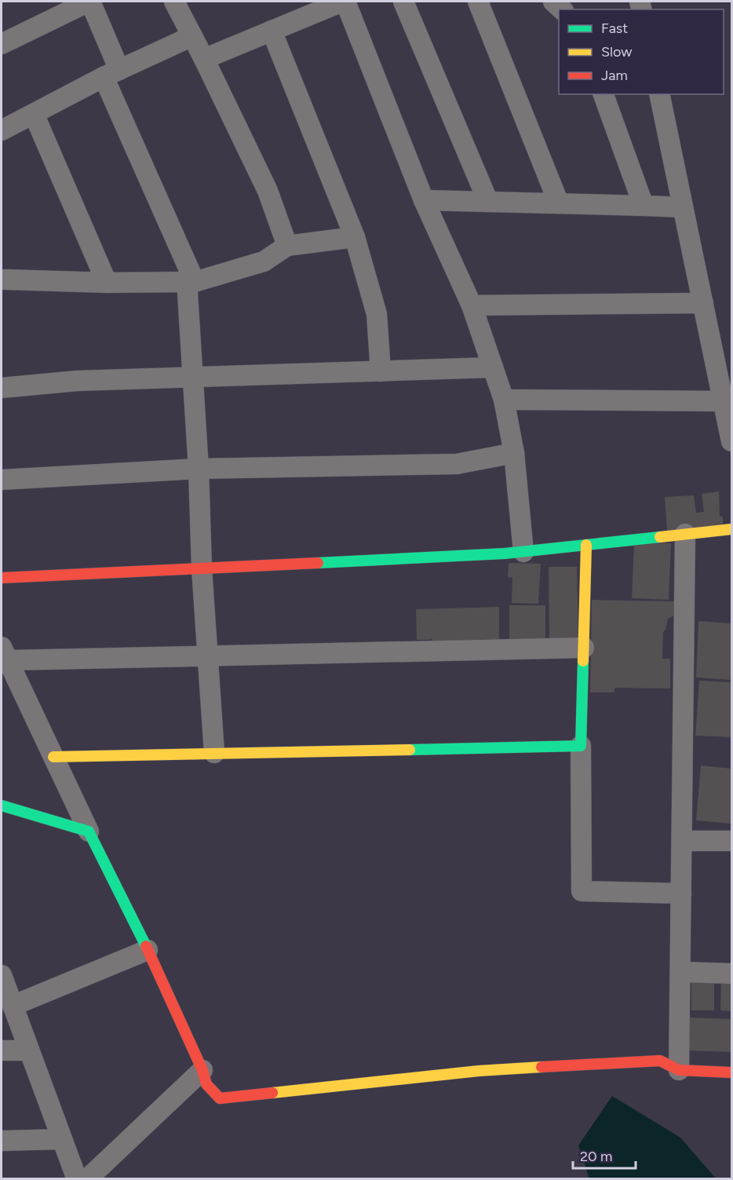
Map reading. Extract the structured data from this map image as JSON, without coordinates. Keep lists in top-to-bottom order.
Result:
{
  "legend": ["Fast", "Slow", "Jam"],
  "scale_bar": "20 m"
}
